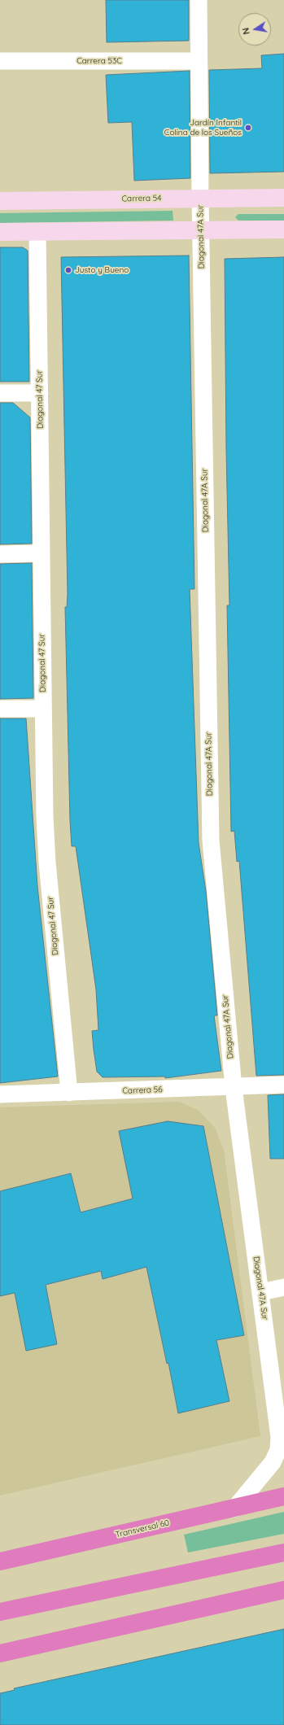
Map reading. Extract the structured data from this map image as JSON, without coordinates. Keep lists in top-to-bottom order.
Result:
{
  "streets": {
    "highway": ["Transversal 60"],
    "street": [
      "Carrera 53C",
      "Carrera 54",
      "Diagonal 47A Sur",
      "Diagonal 47 Sur",
      "Carrera 56"
    ]
  },
  "crossings": [
    ["Carrera 53C", "Diagonal 47A Sur"],
    ["Carrera 54", "Diagonal 47A Sur"],
    ["Diagonal 47A Sur", "Carrera 56"],
    ["Diagonal 47A Sur", "Transversal 60"],
    ["Diagonal 47 Sur", "Carrera 56"]
  ],
  "places": ["Jardín Infantil Colina de los Sueños", "Justo y Bueno"],
  "north": "left"
}
